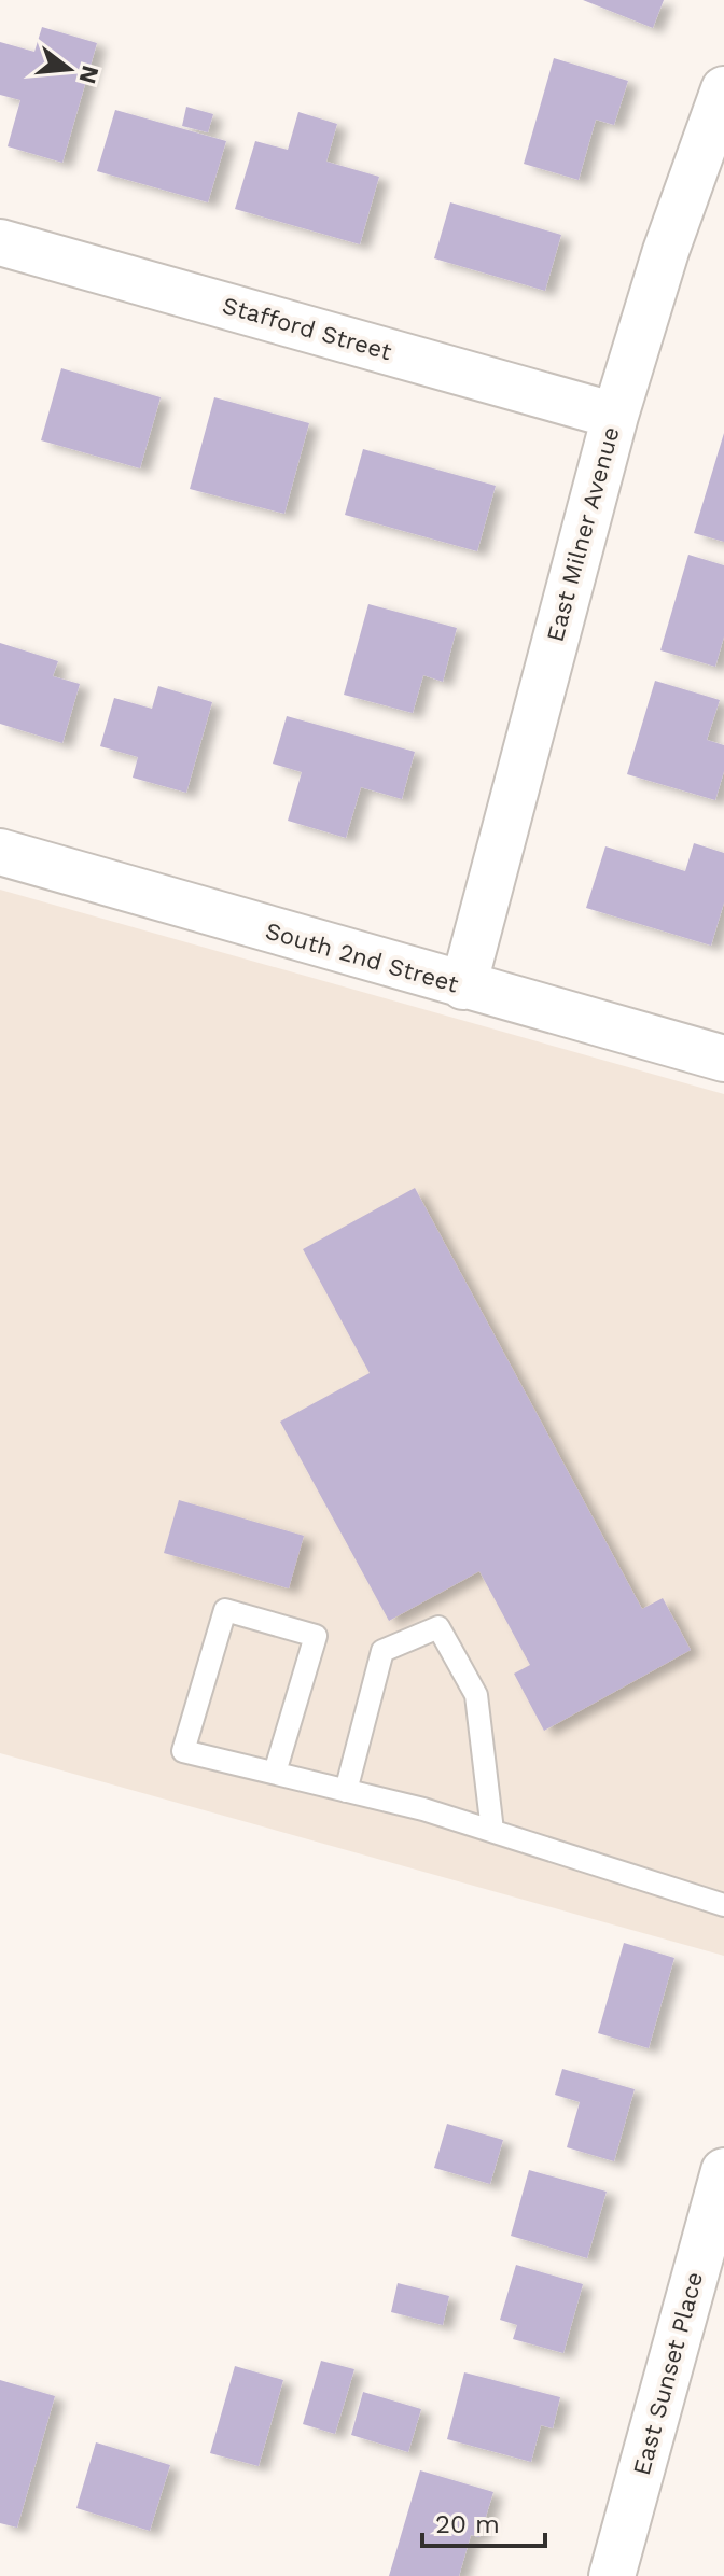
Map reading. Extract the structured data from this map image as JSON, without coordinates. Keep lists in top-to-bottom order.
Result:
{
  "streets": {
    "street": [
      "Stafford Street",
      "East Milner Avenue",
      "South 2nd Street",
      "East Sunset Place"
    ]
  },
  "crossings": [
    ["Stafford Street", "East Milner Avenue"],
    ["East Milner Avenue", "South 2nd Street"]
  ],
  "scale_bar": "20 m",
  "north": "right"
}
